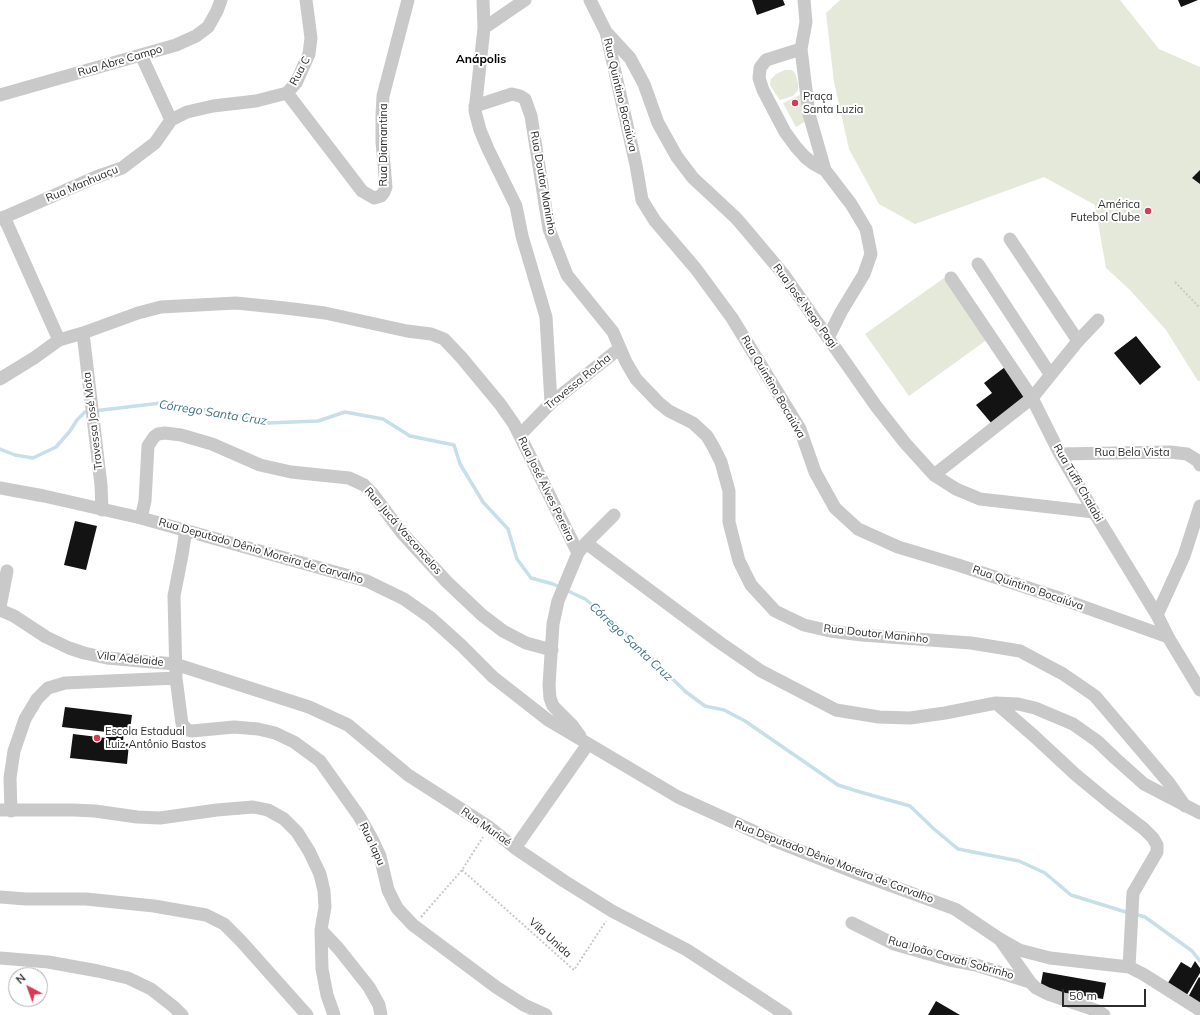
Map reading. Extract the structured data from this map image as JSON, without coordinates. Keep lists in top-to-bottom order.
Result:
{
  "streets": {
    "street": [
      "Rua Abre Campo",
      "Rua C",
      "Rua Quintino Bocaiúva",
      "Rua Diamantina",
      "Rua Doutor Maninho",
      "Rua Manhuaçu",
      "Rua José Nego Pagi",
      "Travessa Rocha",
      "Travessa José Mota",
      "Rua Bela Vista",
      "Rua Tuffi Chalabi",
      "Rua José Alves Pereira",
      "Rua Jucá Vasconcelos",
      "Rua Deputado Dênio Moreira de Carvalho",
      "Vila Adelaide",
      "Rua Muriaé",
      "Rua Iapu",
      "Rua João Cavati Sobrinho"
    ],
    "path": ["Vila Unida"]
  },
  "crossings": [
    ["Rua C", "Rua Diamantina"],
    ["Rua Quintino Bocaiúva", "Rua José Nego Pagi"],
    ["Rua Quintino Bocaiúva", "Rua Tuffi Chalabi"],
    ["Rua Doutor Maninho", "Travessa Rocha"],
    ["Rua Doutor Maninho", "Rua José Alves Pereira"],
    ["Rua José Nego Pagi", "Rua Tuffi Chalabi"],
    ["Travessa Rocha", "Rua José Alves Pereira"],
    ["Travessa José Mota", "Rua José Alves Pereira"],
    ["Travessa José Mota", "Rua Deputado Dênio Moreira de Carvalho"],
    ["Rua Bela Vista", "Rua Tuffi Chalabi"],
    ["Rua Jucá Vasconcelos", "Rua Deputado Dênio Moreira de Carvalho"],
    ["Vila Adelaide", "Rua Muriaé"],
    ["Rua Muriaé", "Vila Unida"]
  ],
  "districts": ["Anápolis"],
  "water": ["Córrego Santa Cruz"],
  "places": ["Praça Santa Luzia", "América Futebol Clube", "Escola Estadual Luiz Antônio Bastos"],
  "scale_bar": "50 m",
  "north": "top left"
}
